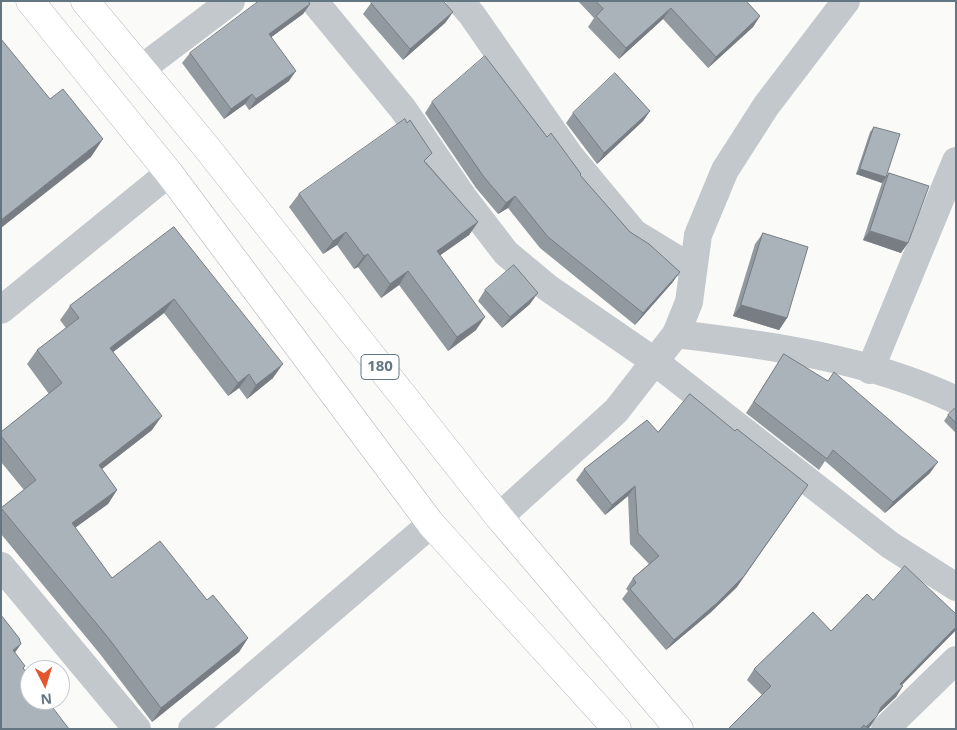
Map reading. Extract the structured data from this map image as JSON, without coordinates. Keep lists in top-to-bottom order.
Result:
{
  "streets": {
    "highway": ["180"]
  },
  "north": "bottom"
}
